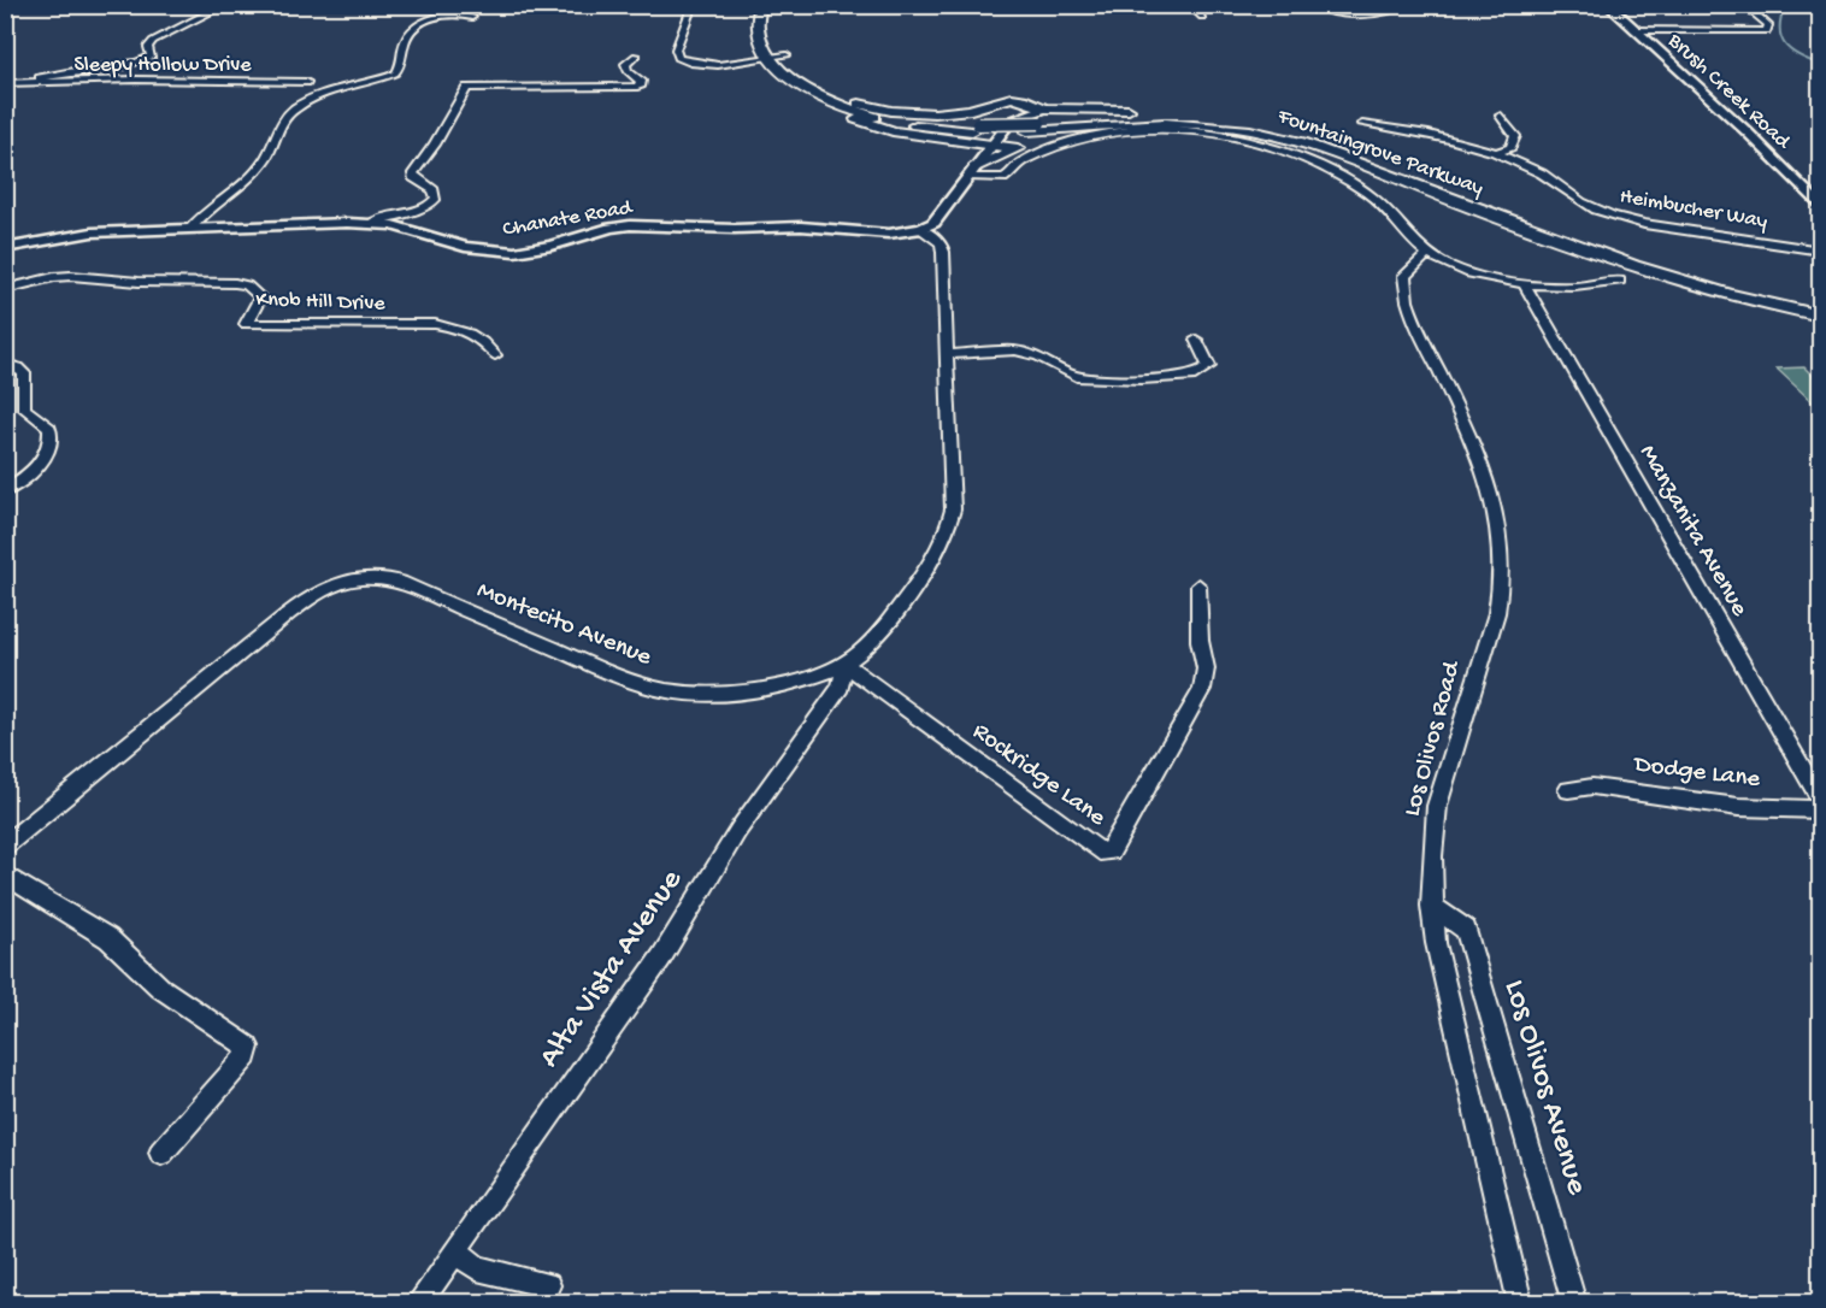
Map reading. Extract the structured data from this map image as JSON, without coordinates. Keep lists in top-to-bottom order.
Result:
{
  "streets": {
    "main road": ["Fountaingrove Parkway"],
    "street": [
      "Sleepy Hollow Drive",
      "Brush Creek Road",
      "Heimbucher Way",
      "Chanate Road",
      "Knob Hill Drive",
      "Manzanita Avenue",
      "Montecito Avenue",
      "Los Olivos Road",
      "Dodge Lane",
      "Rockridge Lane",
      "Alta Vista Avenue",
      "Los Olivos Avenue"
    ]
  },
  "crossings": [
    ["Chanate Road", "Montecito Avenue"],
    ["Montecito Avenue", "Rockridge Lane"],
    ["Montecito Avenue", "Alta Vista Avenue"],
    ["Los Olivos Road", "Los Olivos Avenue"],
    ["Rockridge Lane", "Alta Vista Avenue"]
  ]
}
